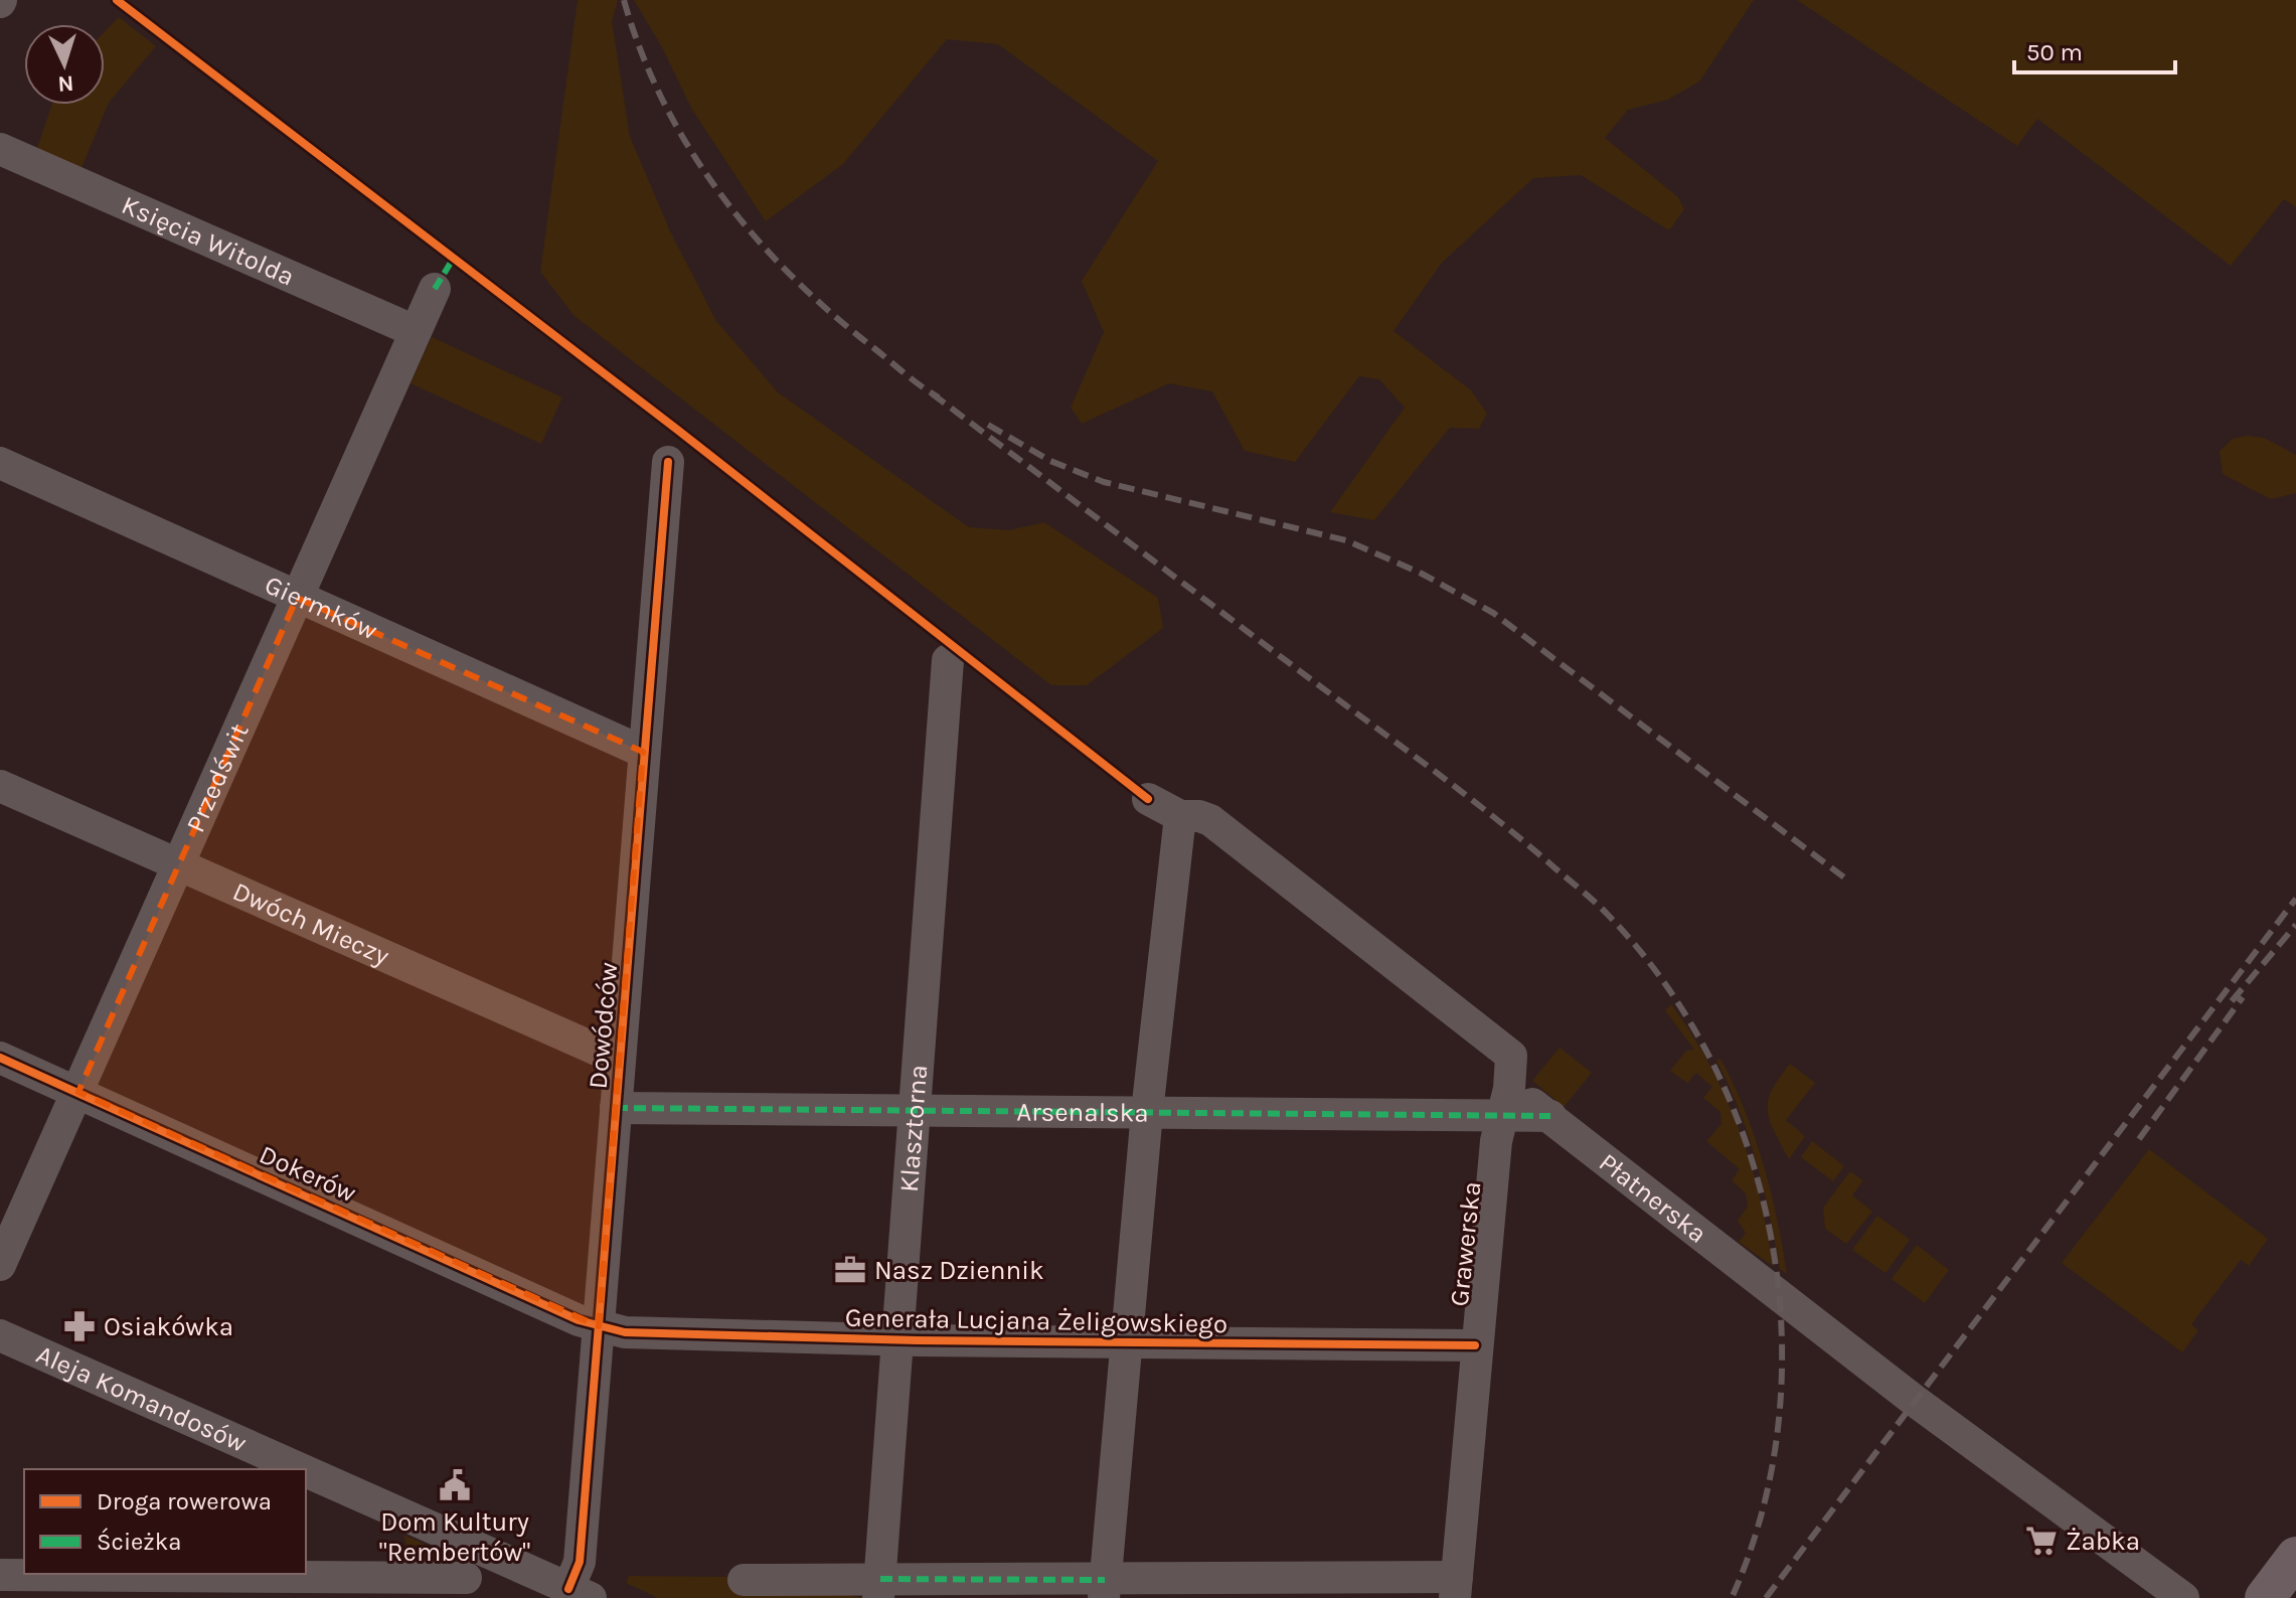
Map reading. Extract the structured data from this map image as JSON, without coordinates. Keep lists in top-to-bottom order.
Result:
{
  "streets": {
    "street": [
      "Księcia Witolda",
      "Giermków",
      "Przedświt",
      "Dwóch Mieczy",
      "Dowódców",
      "Arsenalska",
      "Klasztorna",
      "Dokerów",
      "Płatnerska",
      "Grawerska",
      "Generała Lucjana Żeligowskiego",
      "Aleja Komandosów"
    ]
  },
  "crossings": [
    ["Księcia Witolda", "Przedświt"],
    ["Giermków", "Przedświt"],
    ["Giermków", "Dowódców"],
    ["Przedświt", "Dwóch Mieczy"],
    ["Przedświt", "Dokerów"],
    ["Dwóch Mieczy", "Dowódców"],
    ["Dowódców", "Arsenalska"],
    ["Dowódców", "Dokerów"],
    ["Dowódców", "Generała Lucjana Żeligowskiego"],
    ["Dowódców", "Aleja Komandosów"],
    ["Arsenalska", "Klasztorna"],
    ["Arsenalska", "Płatnerska"],
    ["Arsenalska", "Grawerska"],
    ["Klasztorna", "Generała Lucjana Żeligowskiego"],
    ["Dokerów", "Generała Lucjana Żeligowskiego"],
    ["Płatnerska", "Grawerska"],
    ["Grawerska", "Generała Lucjana Żeligowskiego"]
  ],
  "places": {
    "office": ["Nasz Dziennik"],
    "pharmacy": ["Osiakówka"],
    "public building": ["Dom Kultury \"Rembertów\""],
    "supermarket": ["Żabka"]
  },
  "legend": ["Droga rowerowa", "Ścieżka"],
  "scale_bar": "50 m",
  "north": "bottom"
}
